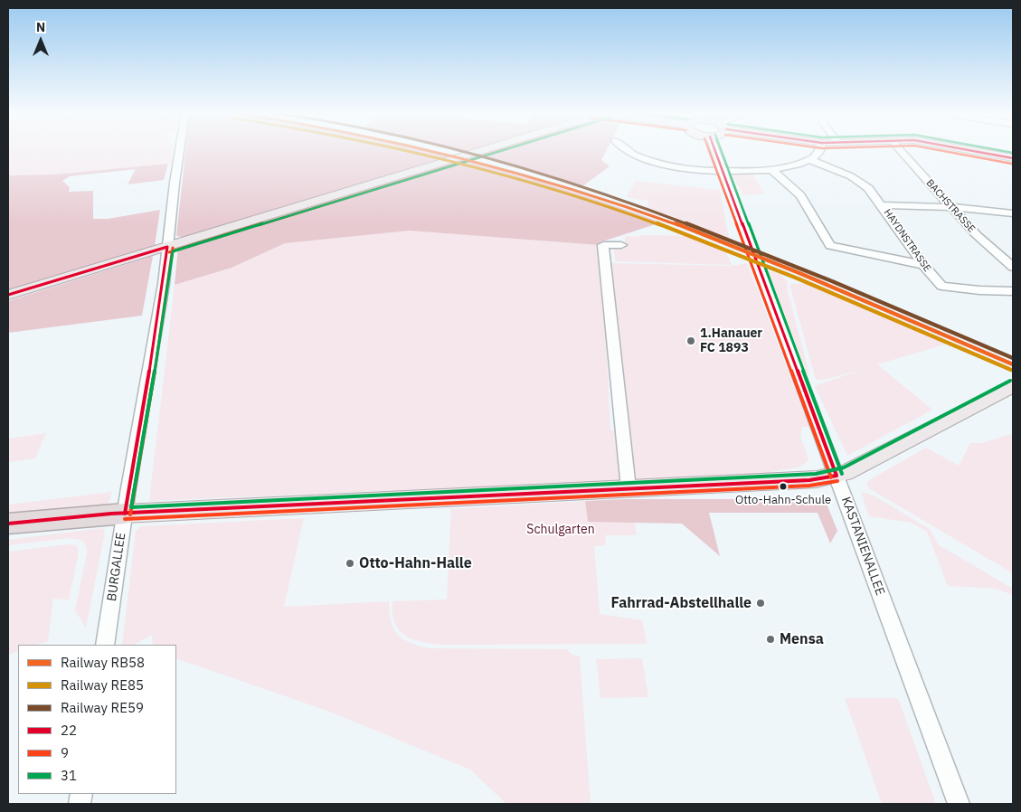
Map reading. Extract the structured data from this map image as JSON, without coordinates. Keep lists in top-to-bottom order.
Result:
{
  "streets": {
    "street": [
      "BACHSTRASSE",
      "HAYDNSTRASSE",
      "KASTANIENALLEE",
      "BURGALLEE"
    ]
  },
  "parks": ["Schulgarten"],
  "places": [
    "1.Hanauer FC 1893",
    "Otto-Hahn-Schule",
    "Otto-Hahn-Halle",
    "Fahrrad-Abstellhalle",
    "Mensa"
  ],
  "lines": [
    "rail line RB58",
    "rail line RE85",
    "rail line RE59",
    "transit line 22",
    "transit line 9",
    "transit line 31"
  ],
  "legend": [
    "Railway RB58",
    "Railway RE85",
    "Railway RE59",
    "22",
    "9",
    "31"
  ],
  "north": "top"
}
